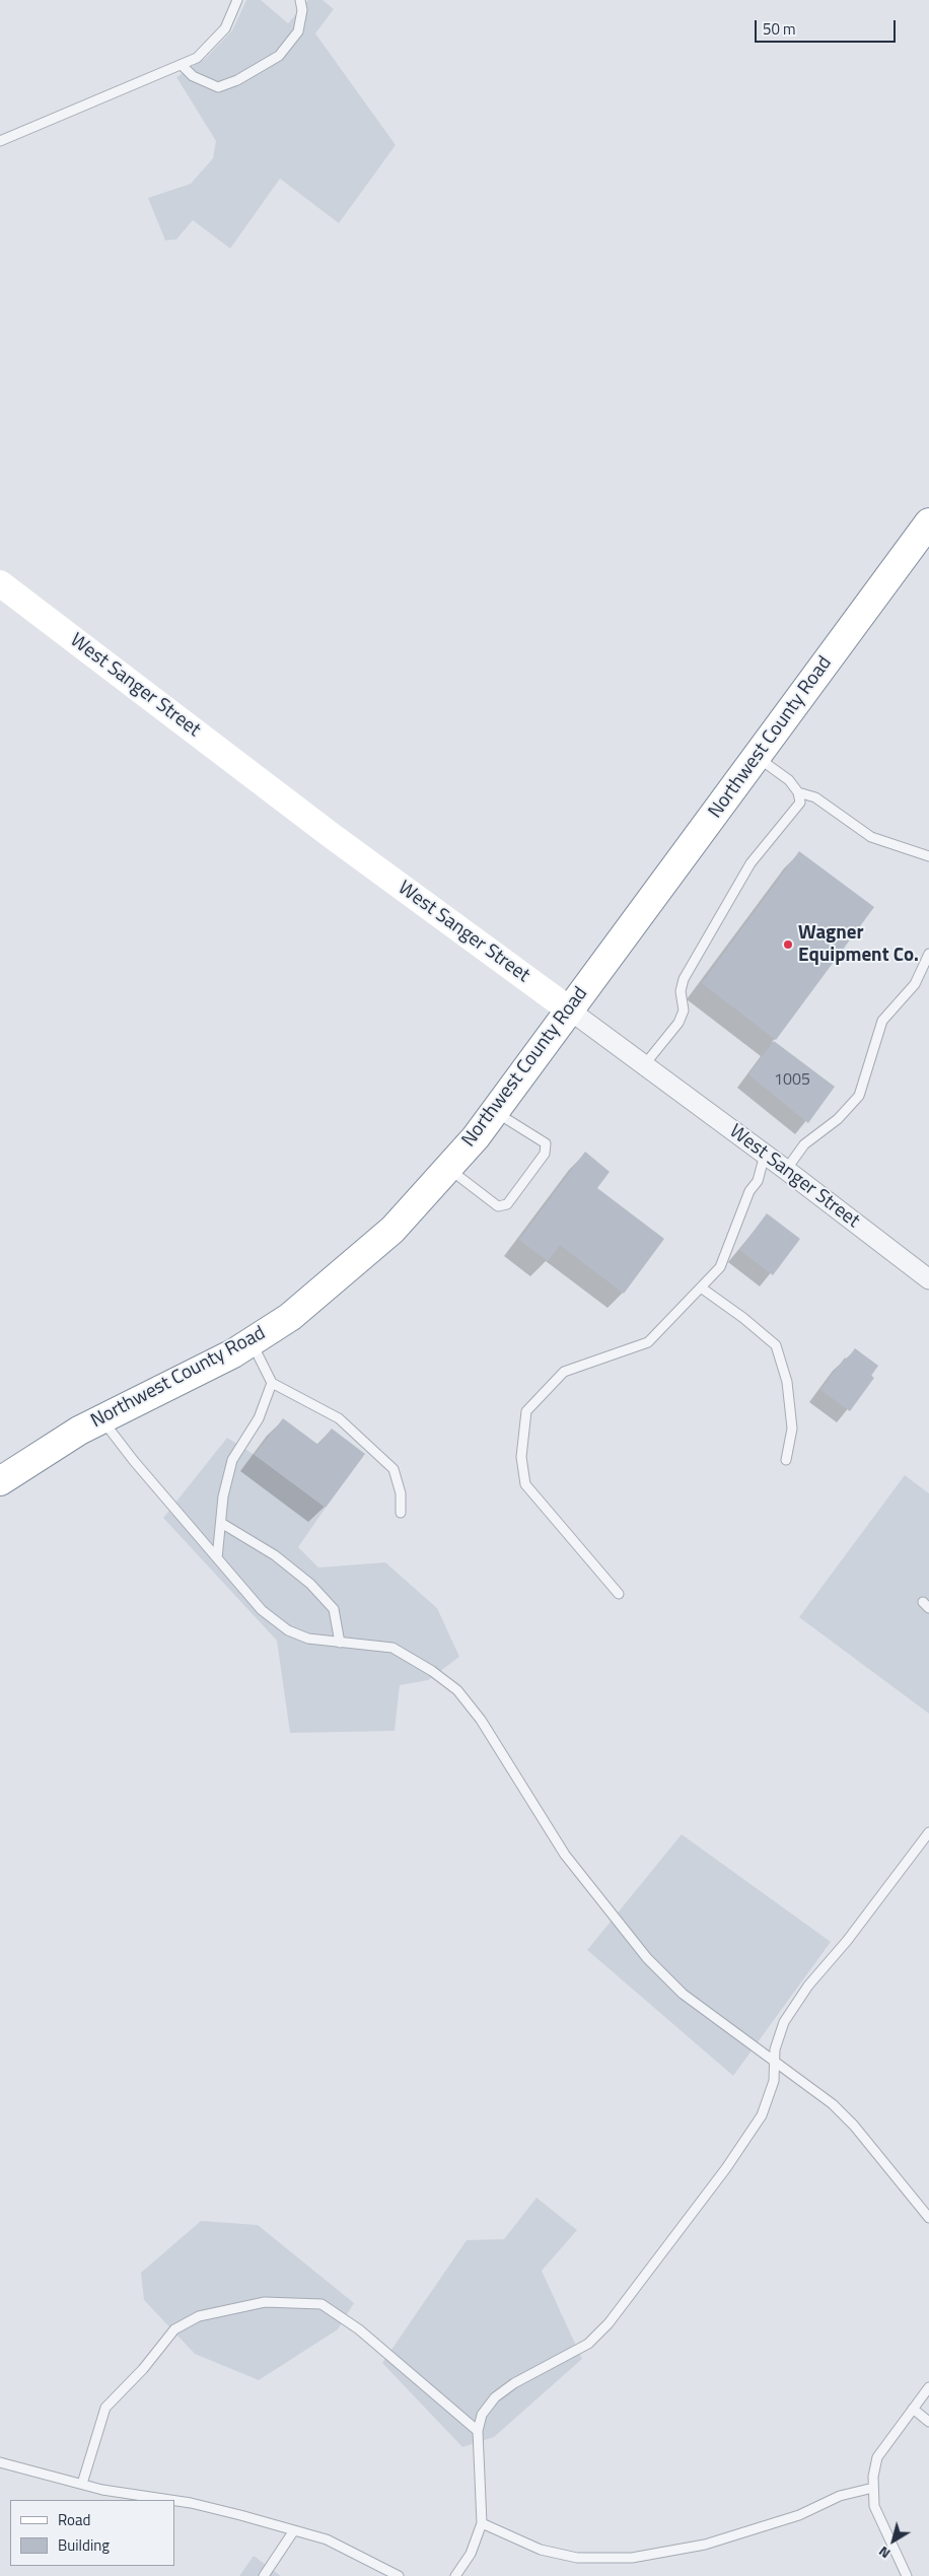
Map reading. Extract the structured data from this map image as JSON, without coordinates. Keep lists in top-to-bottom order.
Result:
{
  "streets": {
    "highway": ["Northwest County Road"],
    "main road": ["West Sanger Street"]
  },
  "crossings": [
    ["West Sanger Street", "Northwest County Road"]
  ],
  "places": ["Wagner Equipment Co."],
  "house_numbers": ["1005"],
  "legend": ["Road", "Building"],
  "scale_bar": "50 m",
  "north": "bottom left"
}
